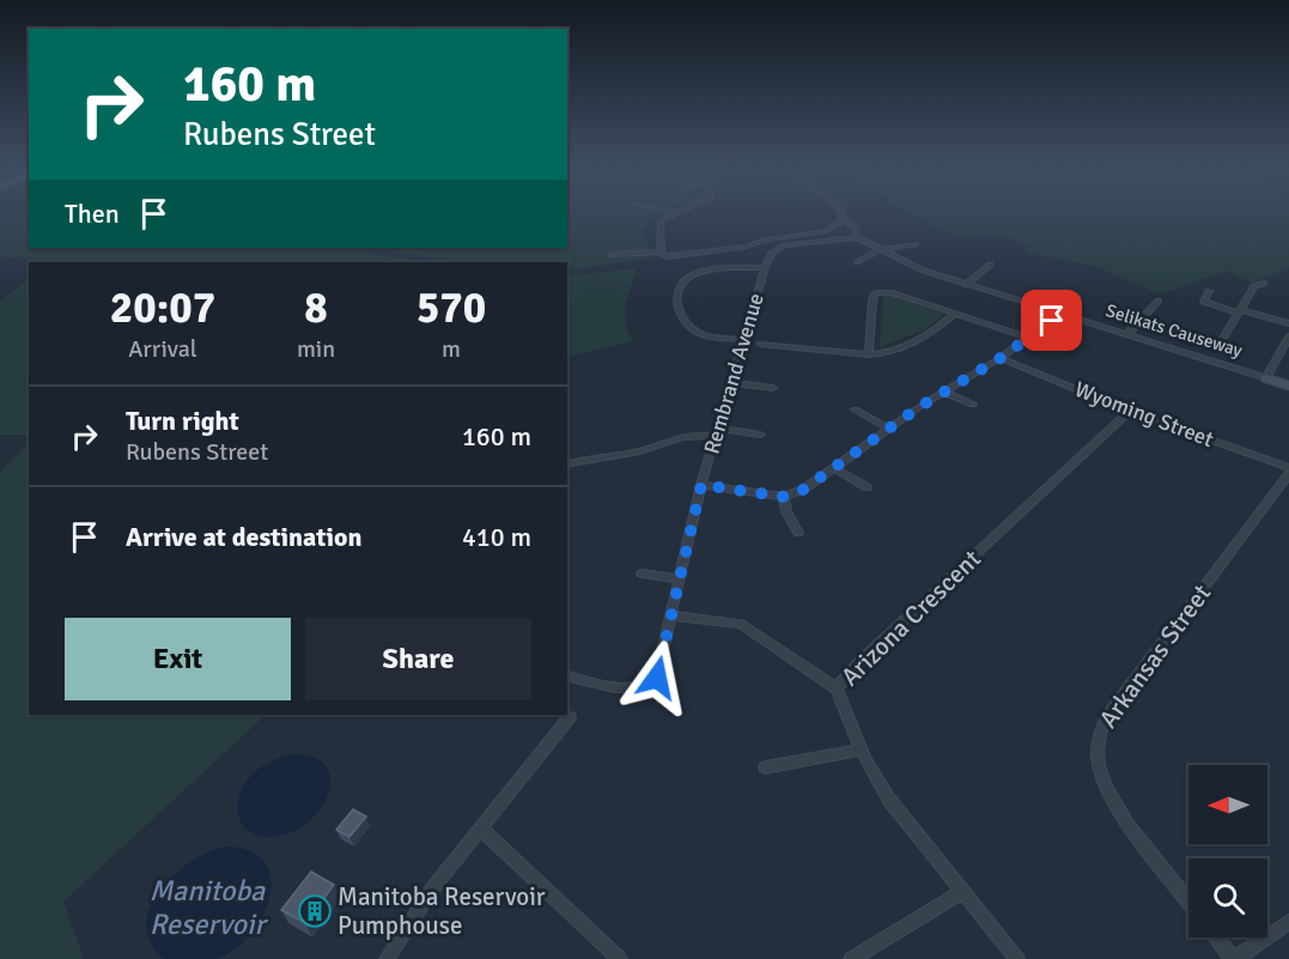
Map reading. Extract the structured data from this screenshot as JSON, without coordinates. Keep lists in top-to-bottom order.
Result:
{
  "streets": {
    "street": [
      "Selikats Causeway",
      "Rembrand Avenue",
      "Wyoming Street",
      "Arizona Crescent",
      "Arkansas Street"
    ]
  },
  "crossings": [
    ["Selikats Causeway", "Rembrand Avenue"],
    ["Wyoming Street", "Arizona Crescent"]
  ],
  "water": ["Manitoba Reservoir"],
  "places": {
    "building": ["Manitoba Reservoir Pumphouse"]
  },
  "north": "left",
  "page": {
    "turn": ["160 m", "Rubens Street"],
    "then": "Then",
    "eta": [
      "20:07",
      "Arrival",
      "8",
      "min",
      "570",
      "m"
    ],
    "list": [
      {
        "name": "Turn right",
        "note": "Rubens Street",
        "value": "160 m"
      },
      {
        "name": "Arrive at destination",
        "value": "410 m"
      }
    ],
    "buttons": ["Exit", "Share"]
  }
}
